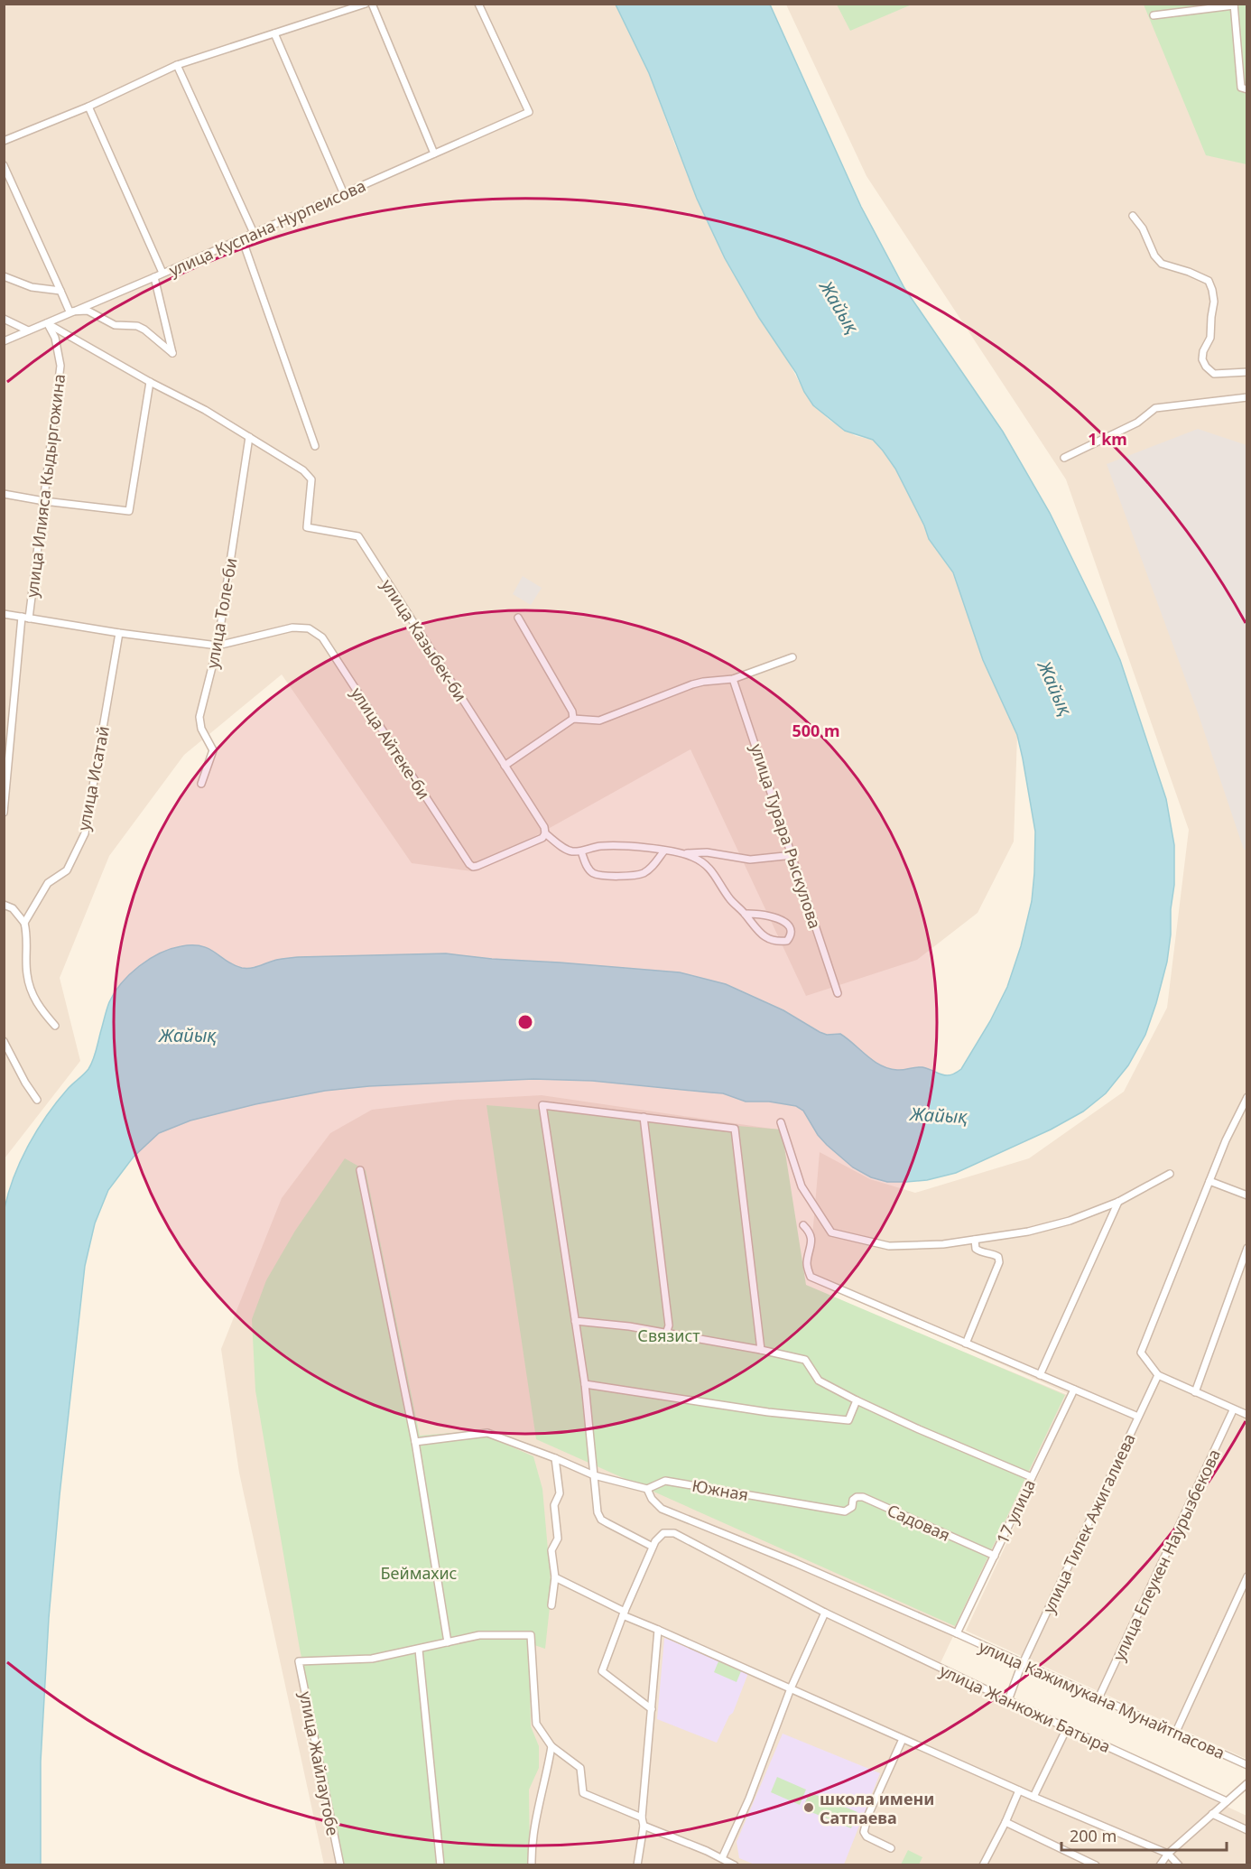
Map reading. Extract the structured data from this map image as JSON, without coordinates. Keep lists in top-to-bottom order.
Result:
{
  "streets": {
    "street": [
      "улица Куспана Нурпеисова",
      "улица Илияса Кыдыргожина",
      "улица Толе-би",
      "улица Казыбек-би",
      "улица Айтеке-би",
      "улица Исатай",
      "улица Турара Рыскулова",
      "Южная",
      "17 улица",
      "Садовая",
      "улица Тилек Ажигалиева",
      "улица Елеукен Наурызбекова",
      "улица Кажимукана Мунайтпасова",
      "улица Жанкожи Батыра",
      "улица Жайлаутобе"
    ]
  },
  "crossings": [
    ["улица Куспана Нурпеисова", "улица Илияса Кыдыргожина"],
    ["улица Толе-би", "улица Казыбек-би"],
    ["улица Толе-би", "улица Айтеке-би"],
    ["улица Казыбек-би", "улица Айтеке-би"],
    ["Южная", "Садовая"],
    ["Южная", "улица Кажимукана Мунайтпасова"],
    ["17 улица", "Садовая"],
    ["17 улица", "улица Кажимукана Мунайтпасова"],
    ["улица Тилек Ажигалиева", "улица Кажимукана Мунайтпасова"],
    ["улица Тилек Ажигалиева", "улица Жанкожи Батыра"],
    ["улица Елеукен Наурызбекова", "улица Кажимукана Мунайтпасова"]
  ],
  "water": ["Жайық"],
  "parks": ["Связист", "Беймахис"],
  "places": ["школа имени Сатпаева"],
  "scale_bar": "200 m",
  "rings": ["1 km", "500 m"]
}
